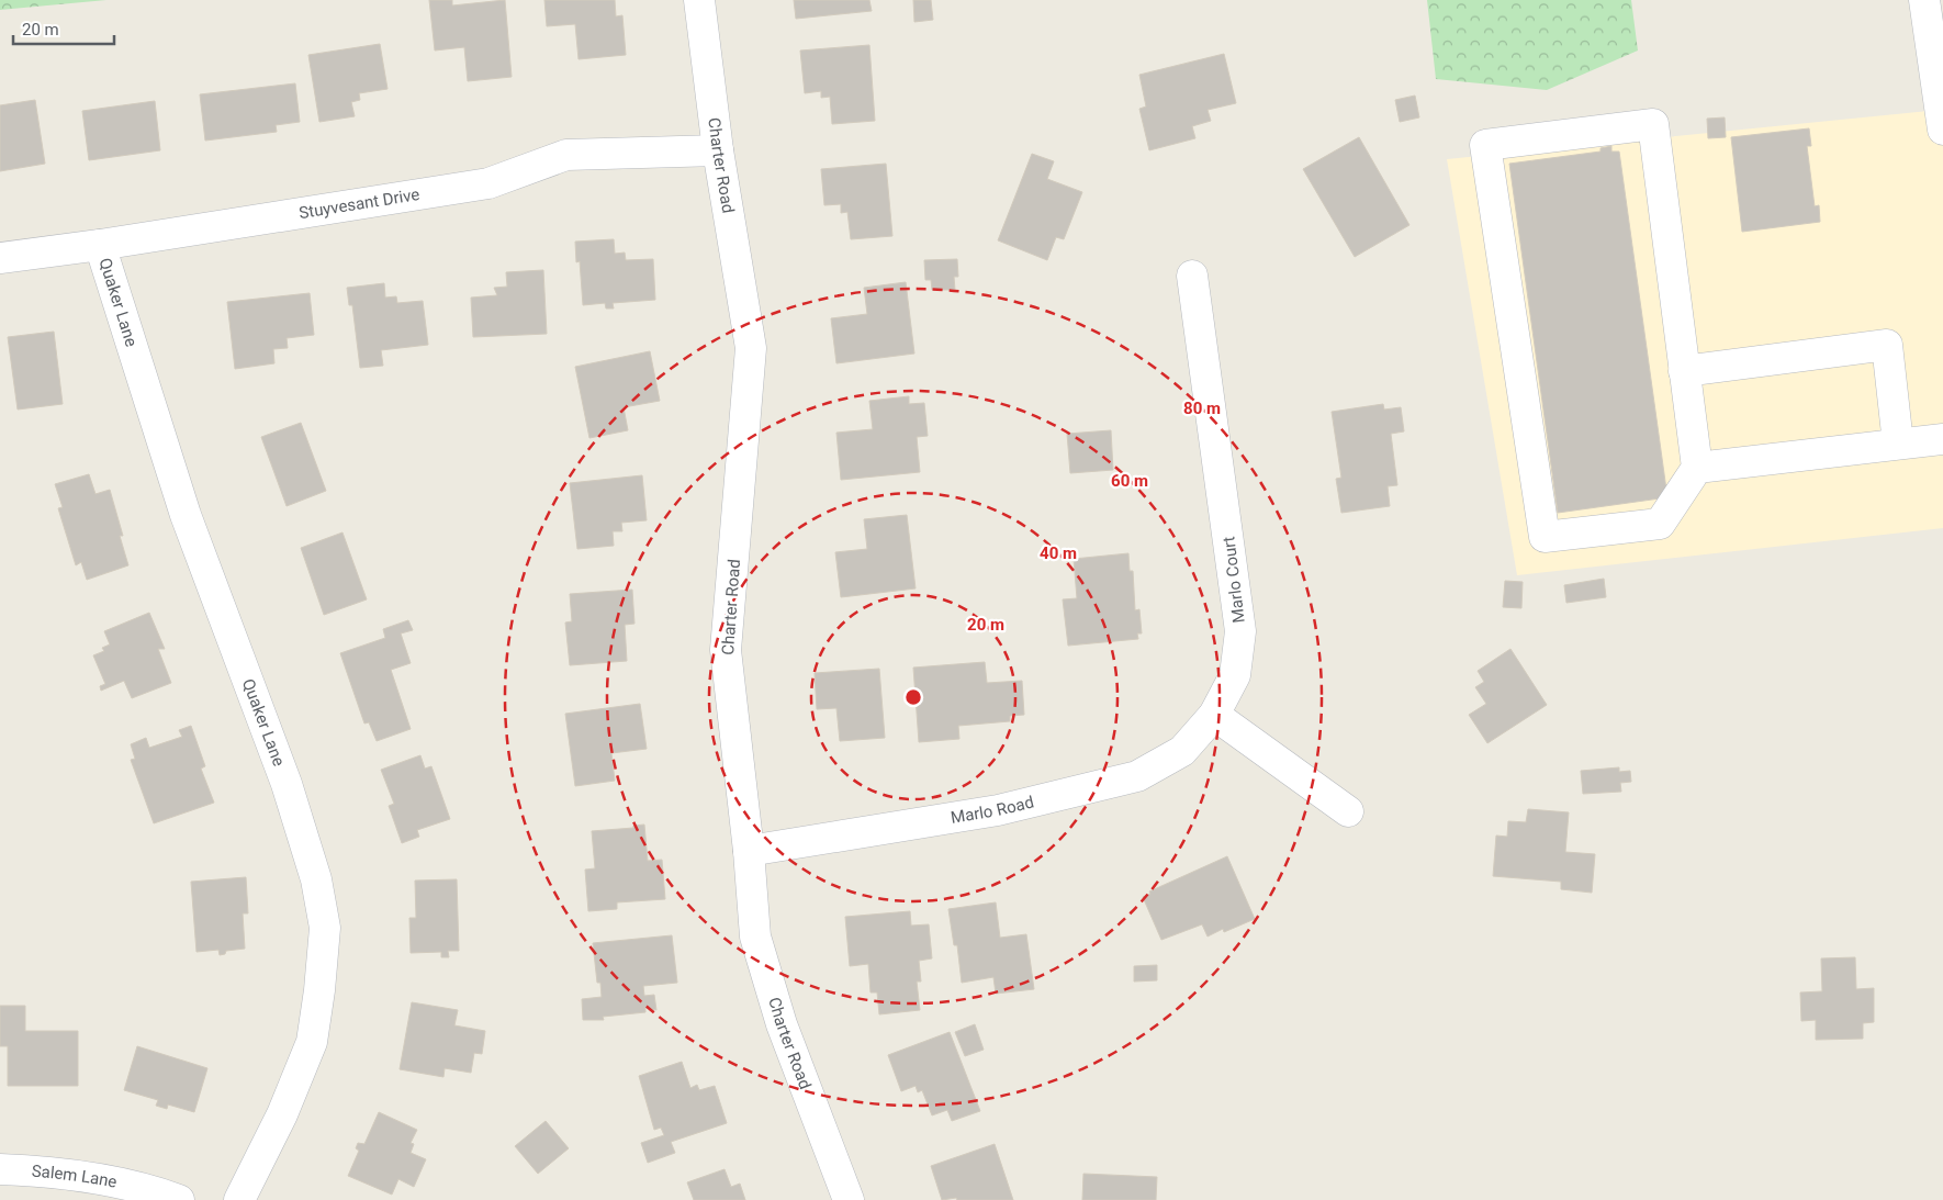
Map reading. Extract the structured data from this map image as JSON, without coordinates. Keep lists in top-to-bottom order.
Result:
{
  "streets": {
    "street": [
      "Charter Road",
      "Stuyvesant Drive",
      "Quaker Lane",
      "Marlo Court",
      "Marlo Road",
      "Salem Lane"
    ]
  },
  "crossings": [
    ["Charter Road", "Stuyvesant Drive"],
    ["Charter Road", "Marlo Road"],
    ["Stuyvesant Drive", "Quaker Lane"],
    ["Marlo Court", "Marlo Road"]
  ],
  "scale_bar": "20 m",
  "rings": [
    "80 m",
    "60 m",
    "40 m",
    "20 m"
  ]
}
